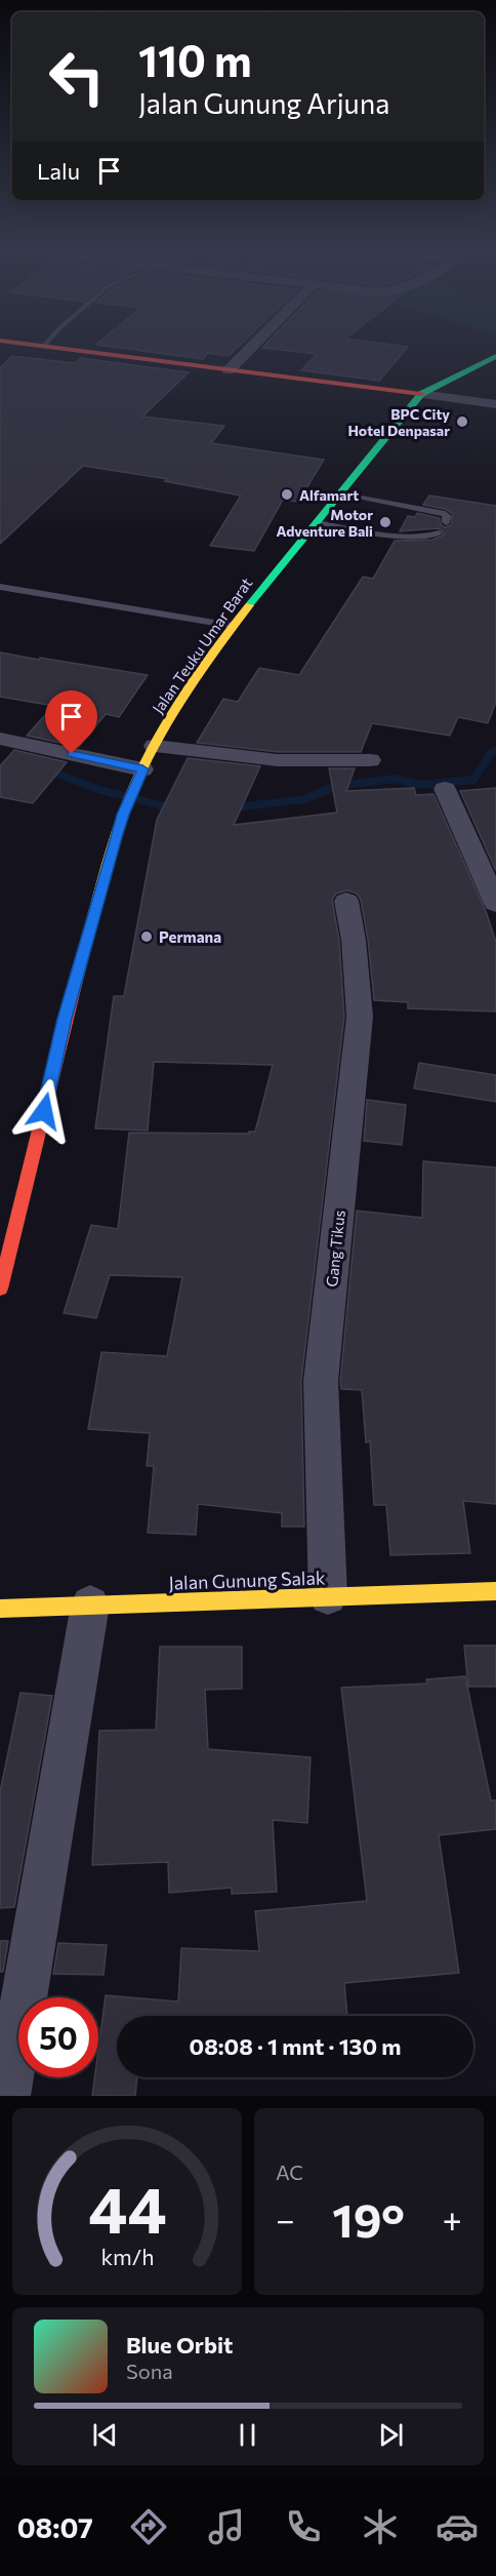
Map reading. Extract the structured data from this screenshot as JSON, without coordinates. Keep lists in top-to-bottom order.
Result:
{
  "streets": {
    "main road": ["Jalan Teuku Umar Barat", "Jalan Gunung Salak"],
    "street": ["Gang Tikus"]
  },
  "crossings": [
    ["Gang Tikus", "Jalan Gunung Salak"]
  ],
  "places": [
    "BPC City Hotel Denpasar",
    "Alfamart",
    "Motor Adventure Bali",
    "Permana"
  ],
  "page": {
    "turn": ["110 m", "Jalan Gunung Arjuna"],
    "then": "Lalu",
    "limit": "50",
    "trip": "08:08 · 1 mnt · 130 m",
    "tile": "AC",
    "heat": ["−", "19°", "+"],
    "song": ["Blue Orbit", "Sona"],
    "tabs": "08:07",
    "gauge": ["44", "km/h"]
  }
}
